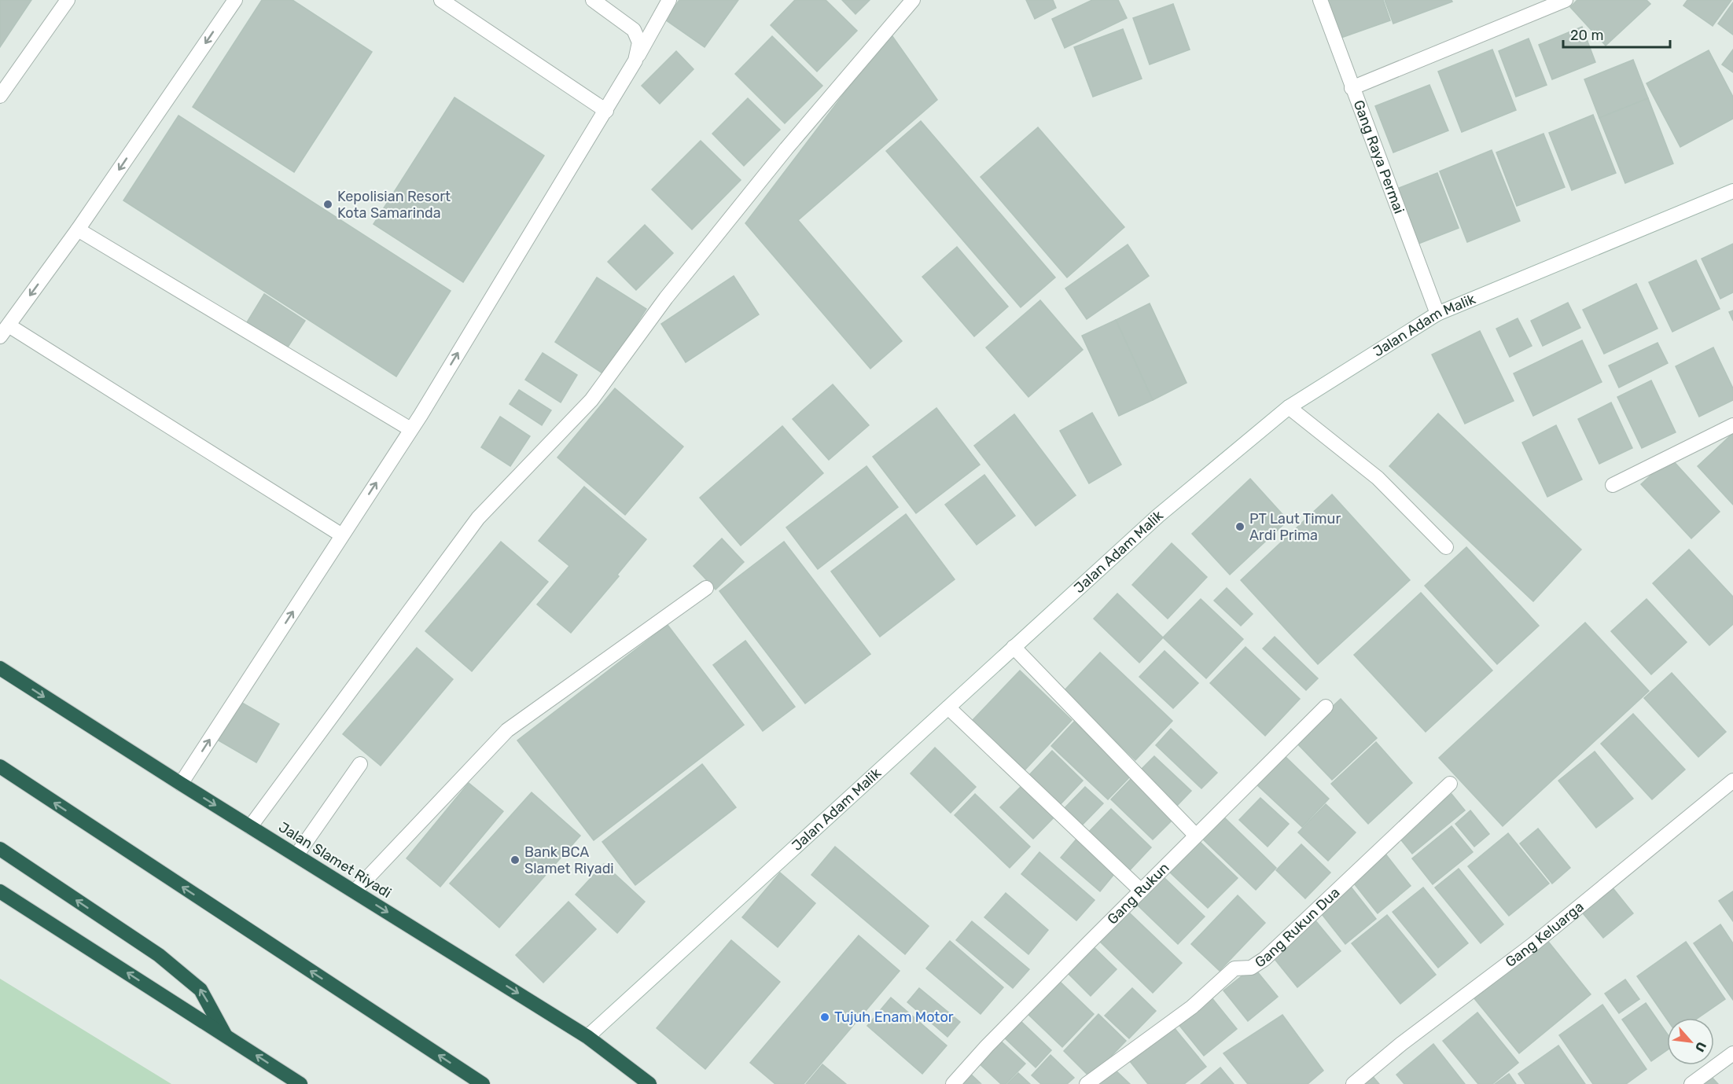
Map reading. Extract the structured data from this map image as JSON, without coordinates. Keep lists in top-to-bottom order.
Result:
{
  "streets": {
    "highway": ["Jalan Slamet Riyadi"],
    "street": [
      "Gang Raya Permai",
      "Jalan Adam Malik",
      "Gang Rukun",
      "Gang Rukun Dua",
      "Gang Keluarga"
    ]
  },
  "crossings": [
    ["Gang Raya Permai", "Jalan Adam Malik"],
    ["Jalan Adam Malik", "Jalan Slamet Riyadi"]
  ],
  "places": [
    "Kepolisian Resort Kota Samarinda",
    "PT Laut Timur Ardi Prima",
    "Bank BCA Slamet Riyadi",
    "Tujuh Enam Motor"
  ],
  "scale_bar": "20 m",
  "north": "bottom right"
}
